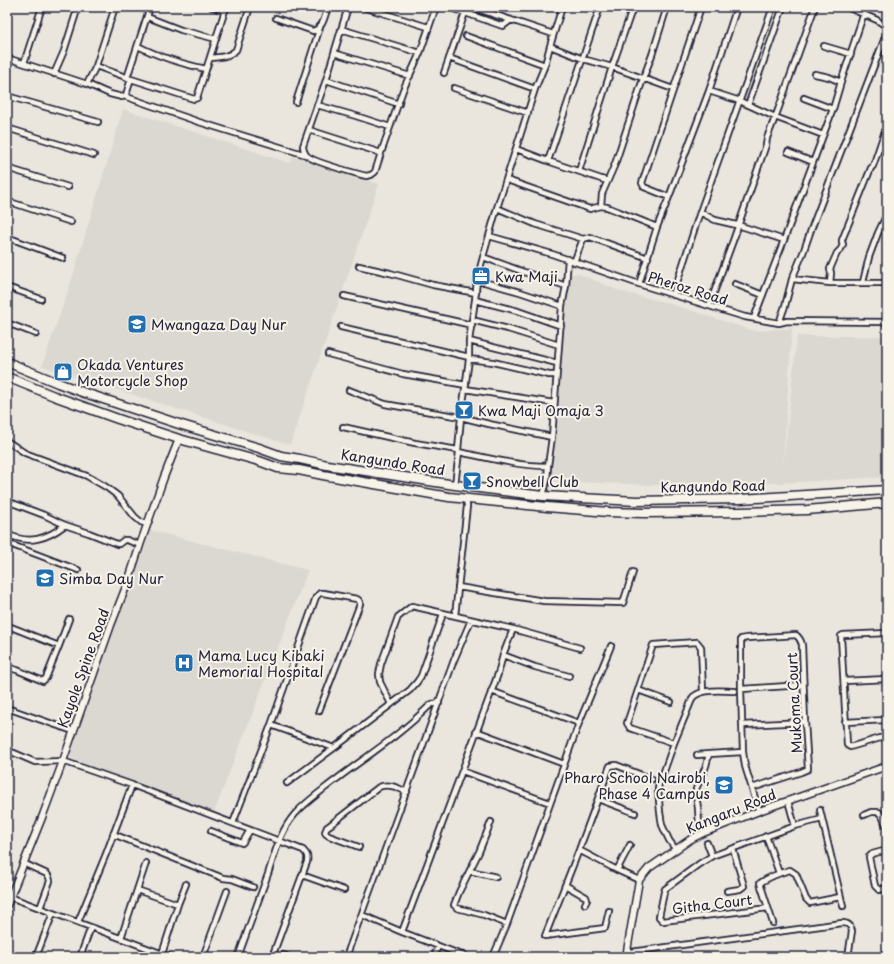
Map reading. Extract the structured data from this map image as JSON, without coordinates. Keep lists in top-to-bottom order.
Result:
{
  "streets": {
    "highway": ["Kangundo Road"],
    "main road": ["Kayole Spine Road", "Kangaru Road"],
    "street": ["Pheroz Road", "Mukoma Court", "Githa Court"]
  },
  "crossings": [
    ["Kangundo Road", "Kayole Spine Road"]
  ],
  "places": {
    "office": ["Kwa Maji"],
    "school or university": ["Mwangaza Day Nur", "Simba Day Nur", "Pharo School Nairobi, Phase 4 Campus"],
    "shop": ["Okada Ventures Motorcycle Shop"],
    "bar": ["Kwa Maji Omaja 3", "Snowbell Club"],
    "hospital": ["Mama Lucy Kibaki Memorial Hospital"]
  }
}
